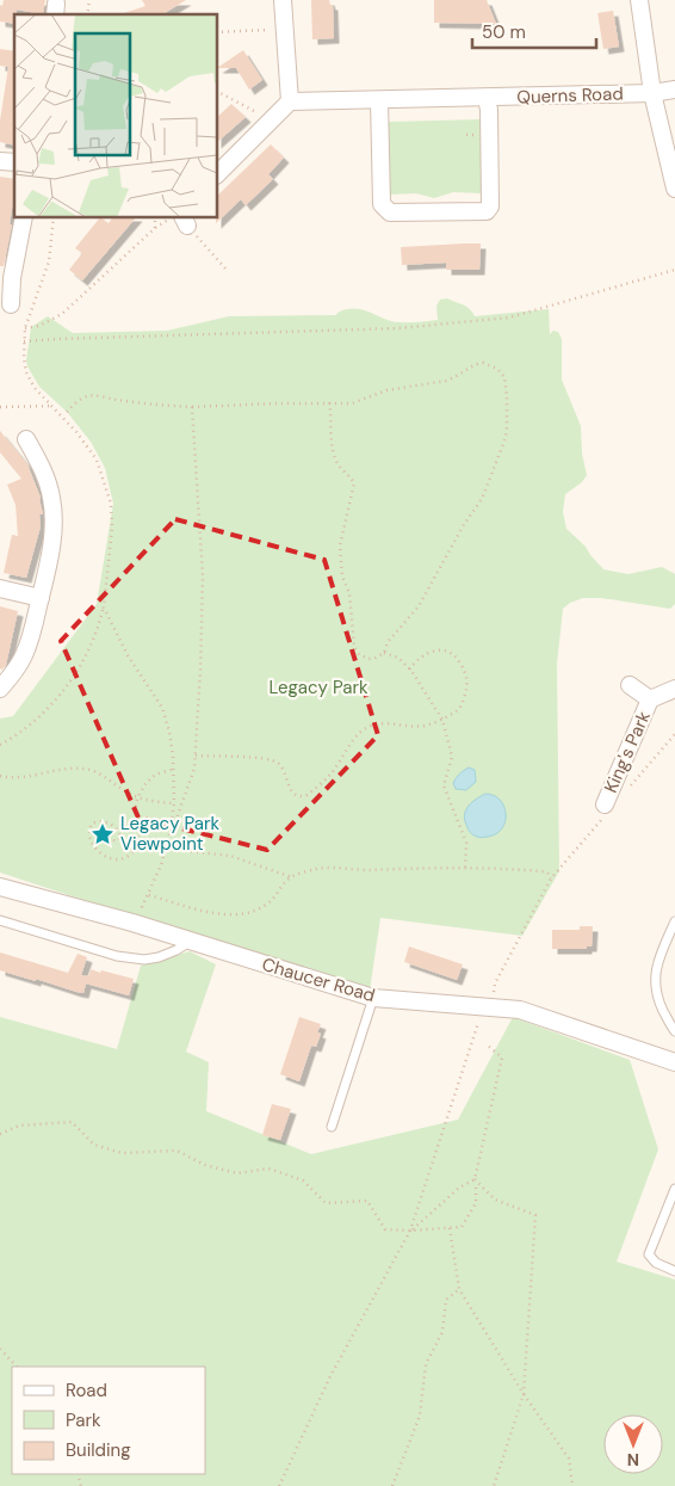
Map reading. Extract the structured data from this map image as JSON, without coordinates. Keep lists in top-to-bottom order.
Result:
{
  "streets": {
    "street": ["Querns Road", "King's Park", "Chaucer Road"]
  },
  "parks": ["Legacy Park"],
  "places": {
    "place": ["Legacy Park Viewpoint"]
  },
  "legend": ["Road", "Park", "Building"],
  "scale_bar": "50 m",
  "north": "bottom"
}
